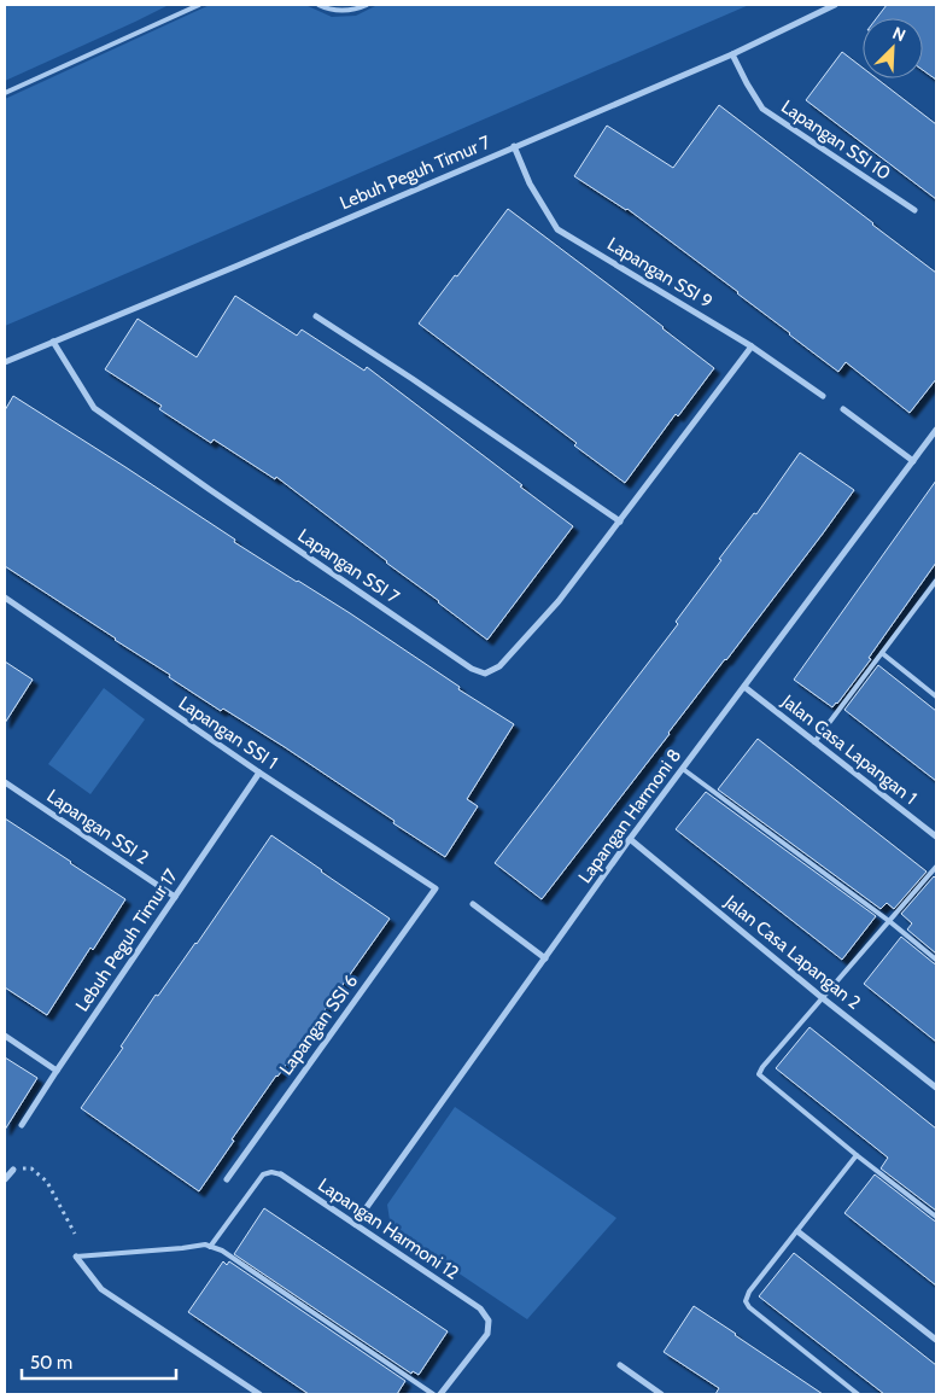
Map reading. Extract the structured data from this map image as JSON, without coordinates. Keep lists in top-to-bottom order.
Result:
{
  "streets": {
    "street": [
      "Lapangan SSI 10",
      "Lebuh Peguh Timur 7",
      "Lapangan SSI 9",
      "Lapangan SSI 7",
      "Lapangan SSI 1",
      "Jalan Casa Lapangan 1",
      "Lapangan Harmoni 8",
      "Lapangan SSI 2",
      "Lebuh Peguh Timur 17",
      "Jalan Casa Lapangan 2",
      "Lapangan SSI 6",
      "Lapangan Harmoni 12"
    ]
  },
  "crossings": [
    ["Lapangan SSI 10", "Lebuh Peguh Timur 7"],
    ["Lebuh Peguh Timur 7", "Lapangan SSI 9"],
    ["Lebuh Peguh Timur 7", "Lapangan SSI 7"],
    ["Lapangan SSI 9", "Lapangan SSI 7"],
    ["Lapangan SSI 1", "Lebuh Peguh Timur 17"],
    ["Lapangan SSI 1", "Lapangan SSI 6"],
    ["Jalan Casa Lapangan 1", "Lapangan Harmoni 8"],
    ["Lapangan Harmoni 8", "Jalan Casa Lapangan 2"],
    ["Lapangan Harmoni 8", "Lapangan Harmoni 12"],
    ["Lapangan SSI 2", "Lebuh Peguh Timur 17"]
  ],
  "scale_bar": "50 m",
  "north": "top right"
}
